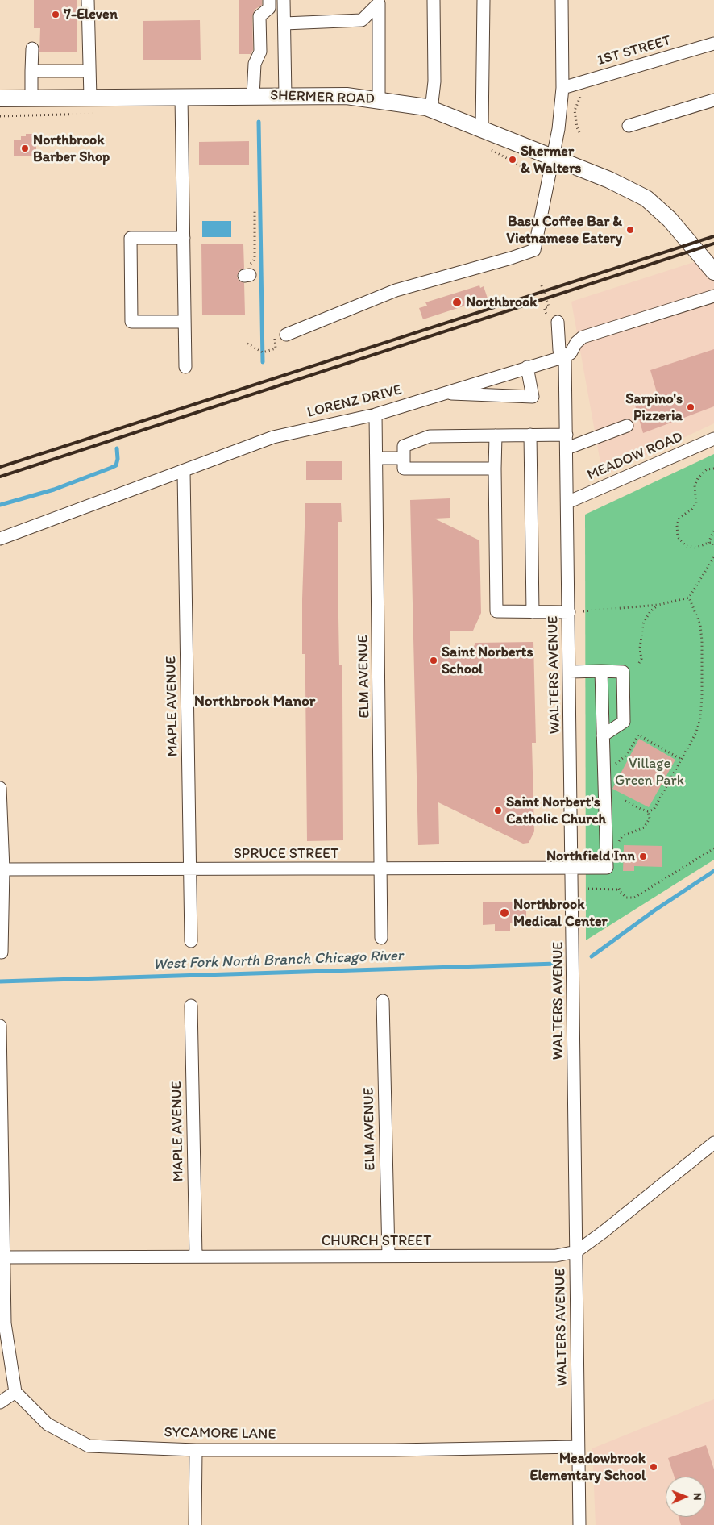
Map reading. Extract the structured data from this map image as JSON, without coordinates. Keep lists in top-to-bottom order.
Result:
{
  "streets": {
    "main road": ["SHERMER ROAD"],
    "street": [
      "1ST STREET",
      "LORENZ DRIVE",
      "MEADOW ROAD",
      "WALTERS AVENUE",
      "ELM AVENUE",
      "MAPLE AVENUE",
      "SPRUCE STREET",
      "CHURCH STREET",
      "SYCAMORE LANE"
    ]
  },
  "crossings": [
    ["LORENZ DRIVE", "WALTERS AVENUE"],
    ["LORENZ DRIVE", "ELM AVENUE"],
    ["LORENZ DRIVE", "MAPLE AVENUE"],
    ["MEADOW ROAD", "WALTERS AVENUE"],
    ["WALTERS AVENUE", "SPRUCE STREET"],
    ["WALTERS AVENUE", "CHURCH STREET"],
    ["WALTERS AVENUE", "SYCAMORE LANE"],
    ["ELM AVENUE", "SPRUCE STREET"],
    ["ELM AVENUE", "CHURCH STREET"],
    ["MAPLE AVENUE", "SPRUCE STREET"],
    ["MAPLE AVENUE", "CHURCH STREET"]
  ],
  "districts": ["Northbrook Manor"],
  "water": ["West Fork North Branch Chicago River"],
  "parks": ["Village Green Park"],
  "places": [
    "7-Eleven",
    "Northbrook Barber Shop",
    "Shermer & Walters",
    "Basu Coffee Bar & Vietnamese Eatery",
    "Northbrook",
    "Sarpino's Pizzeria",
    "Saint Norberts School",
    "Saint Norbert's Catholic Church",
    "Northfield Inn",
    "Northbrook Medical Center",
    "Meadowbrook Elementary School"
  ],
  "north": "right"
}
